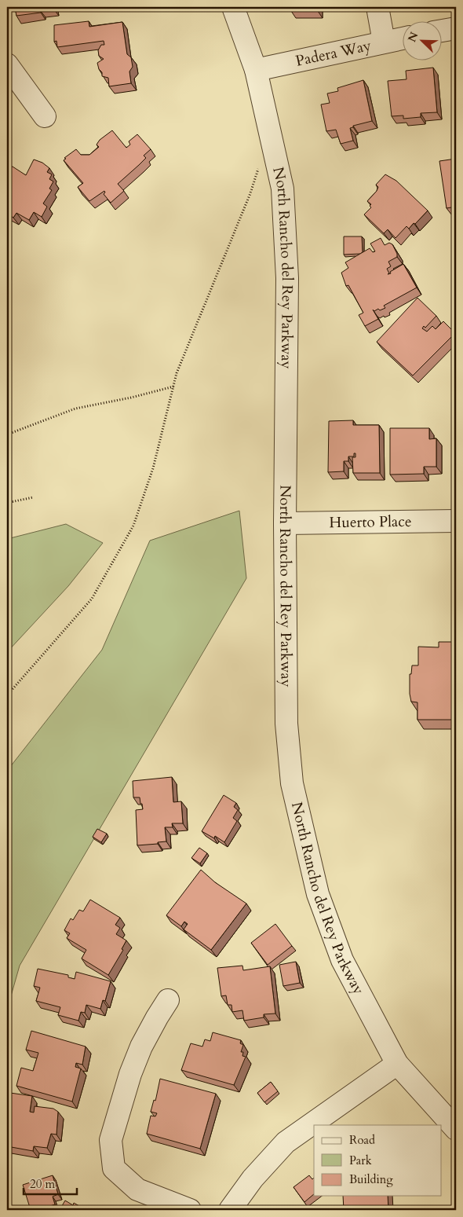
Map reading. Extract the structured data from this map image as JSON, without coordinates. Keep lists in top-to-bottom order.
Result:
{
  "streets": {
    "street": ["Padera Way", "North Rancho del Rey Parkway", "Huerto Place"]
  },
  "crossings": [
    ["Padera Way", "North Rancho del Rey Parkway"],
    ["North Rancho del Rey Parkway", "Huerto Place"]
  ],
  "legend": ["Road", "Park", "Building"],
  "scale_bar": "20 m",
  "north": "top left"
}
